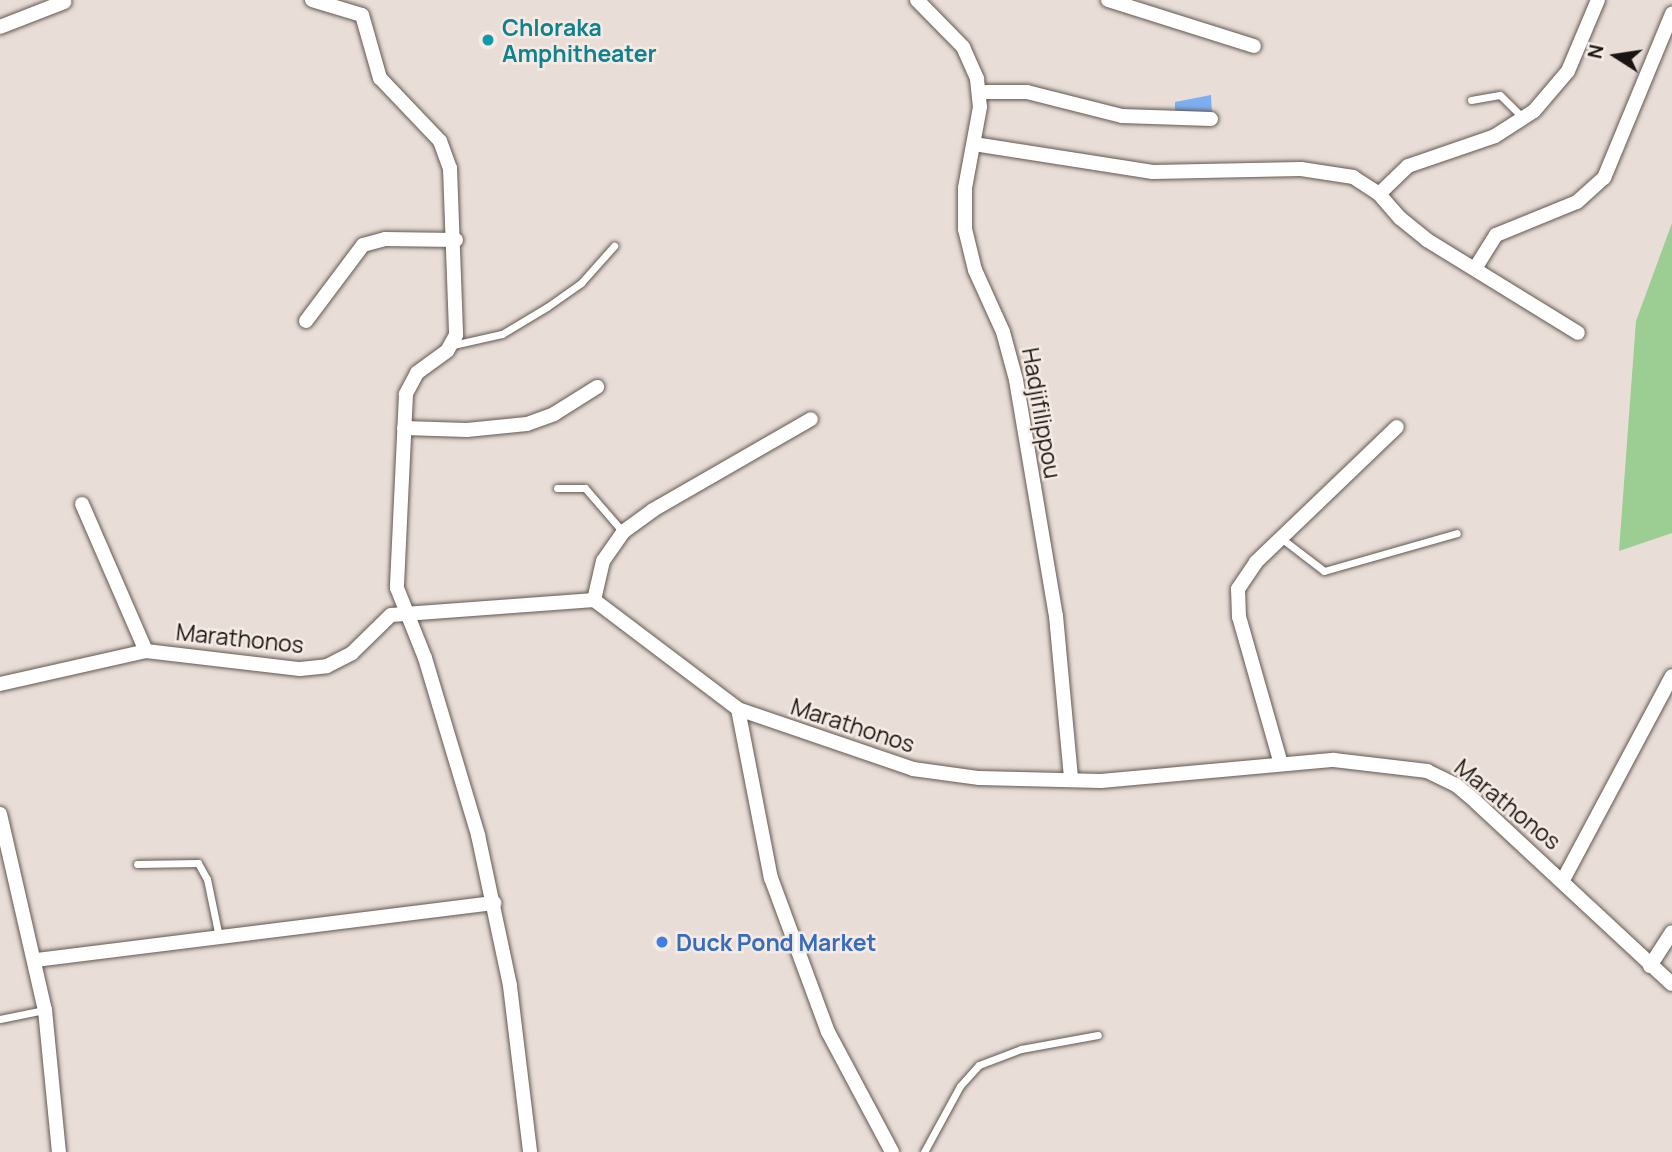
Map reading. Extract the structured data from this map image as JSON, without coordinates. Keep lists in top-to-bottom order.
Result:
{
  "streets": {
    "street": ["Hadjifilippou", "Marathonos"]
  },
  "crossings": [
    ["Hadjifilippou", "Marathonos"]
  ],
  "places": ["Chloraka Amphitheater", "Duck Pond Market"],
  "north": "left"
}
